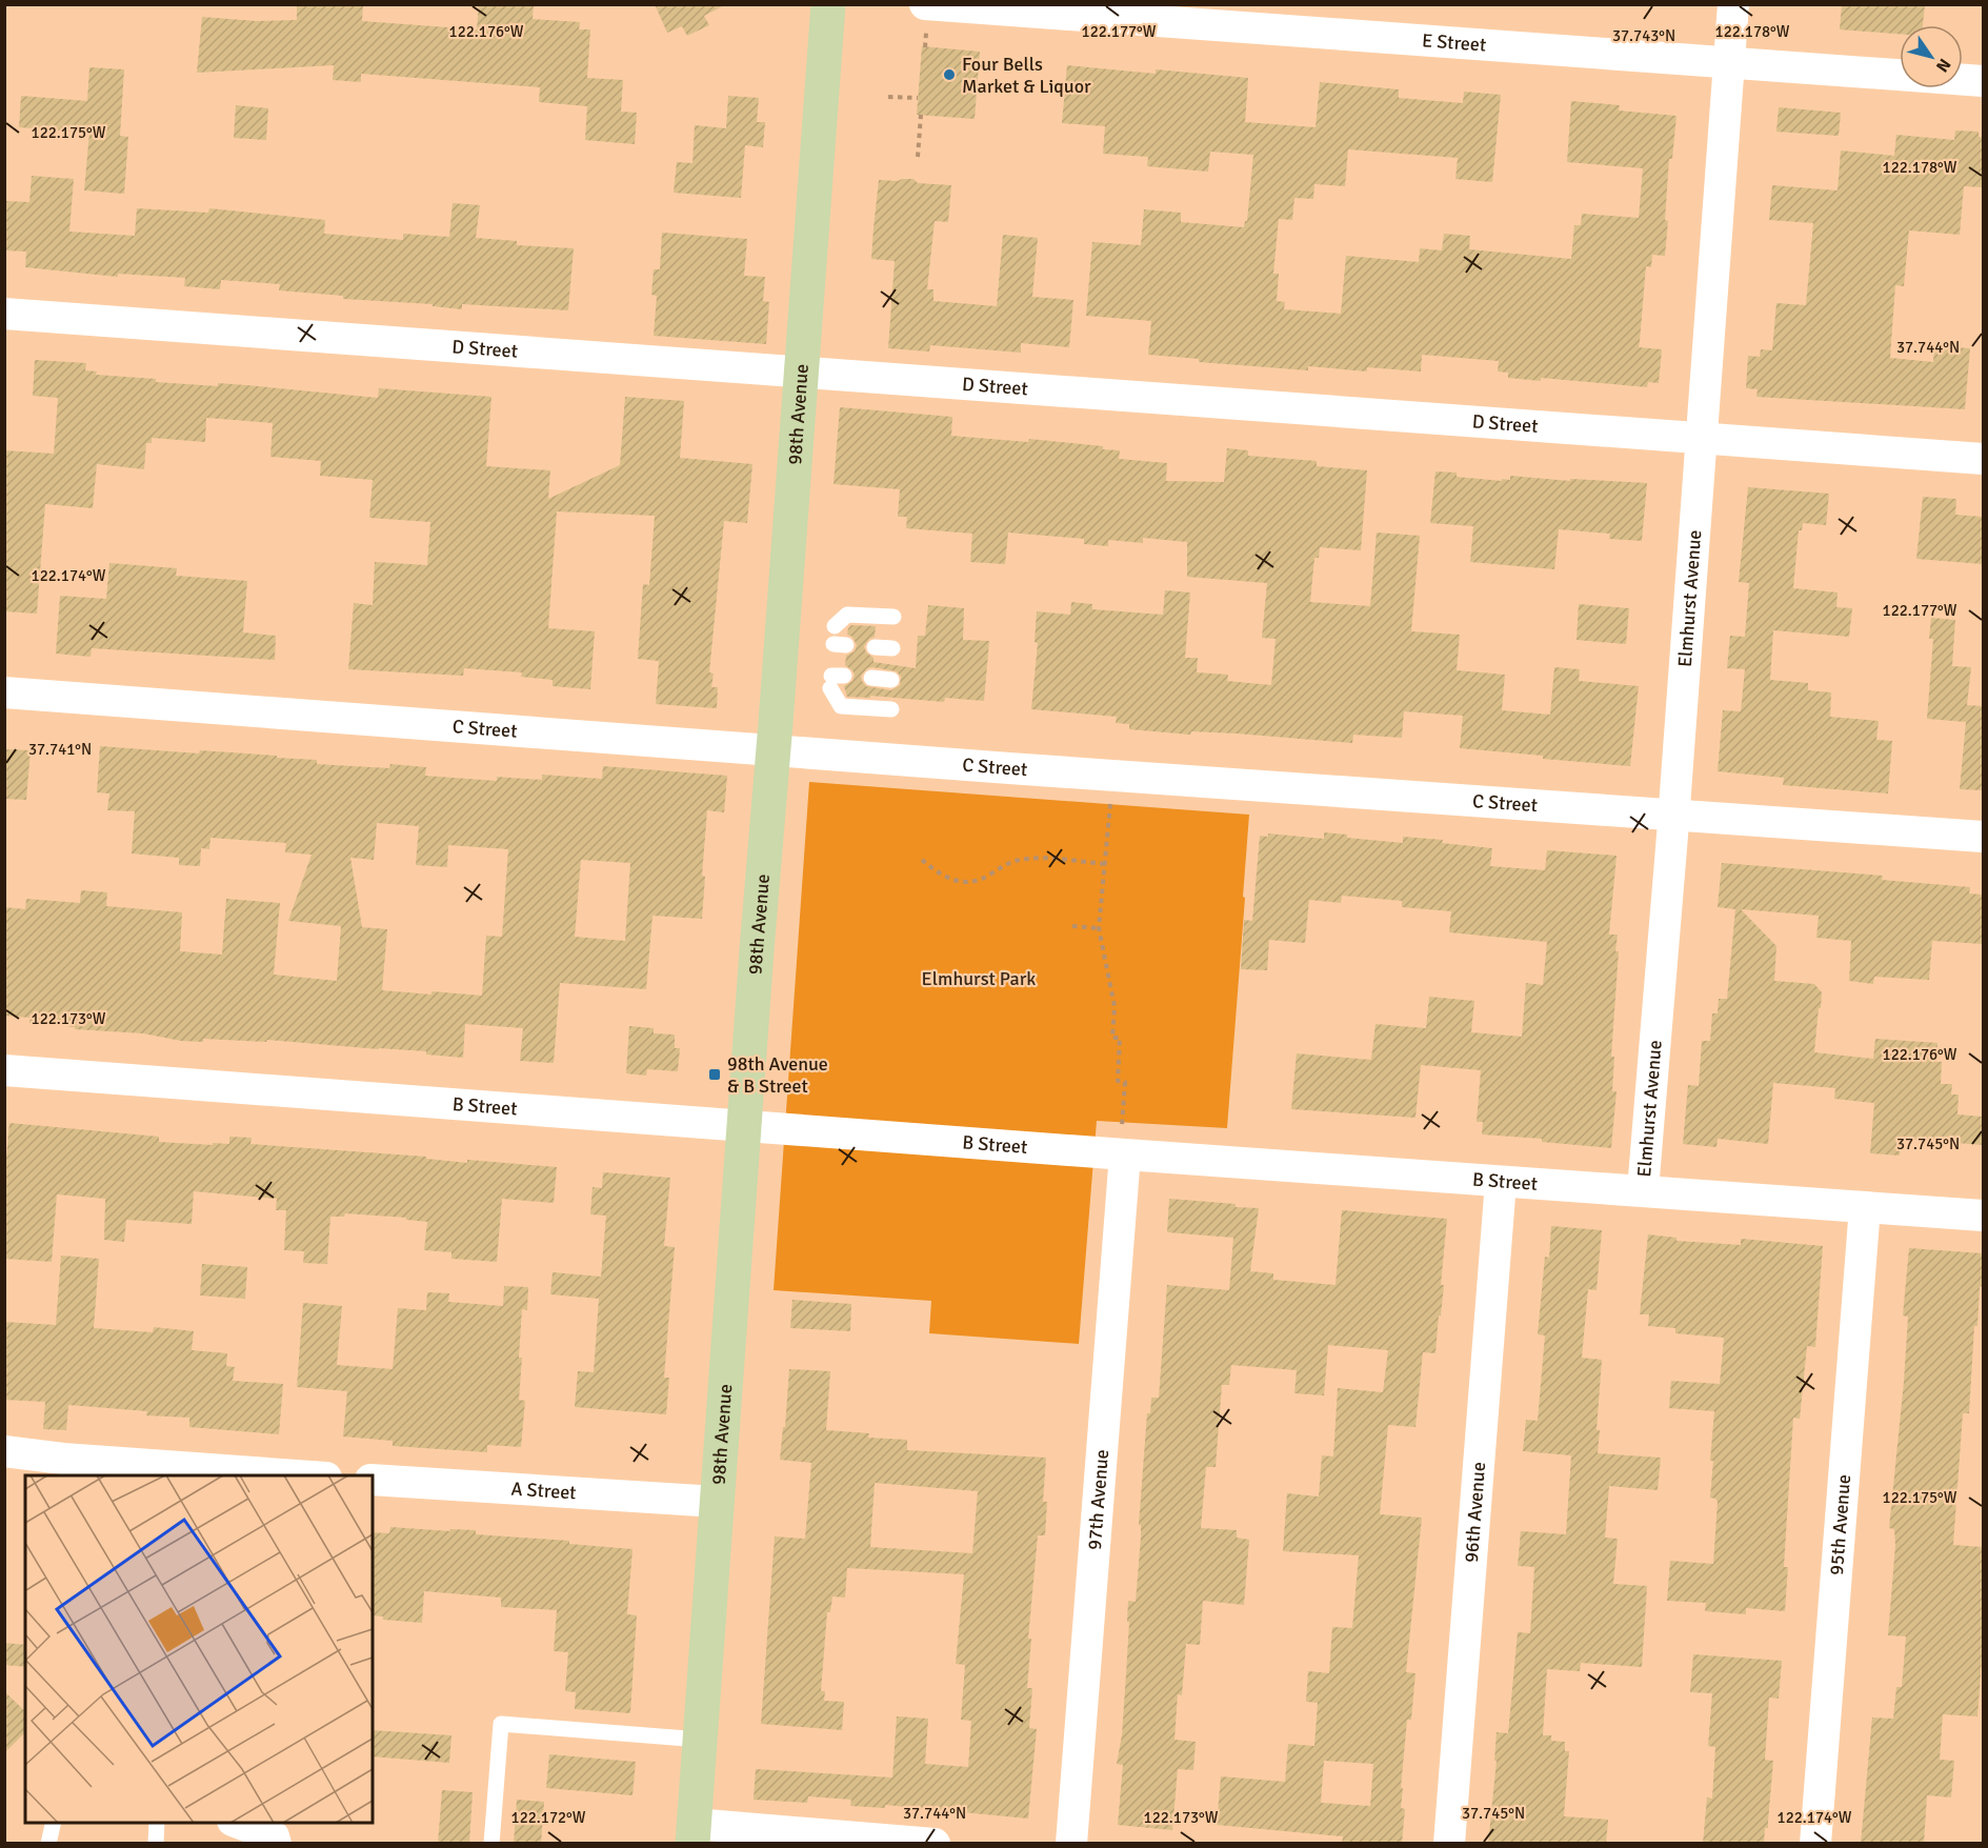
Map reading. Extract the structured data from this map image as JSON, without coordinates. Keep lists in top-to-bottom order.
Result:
{
  "streets": {
    "main road": ["98th Avenue"],
    "street": [
      "E Street",
      "D Street",
      "Elmhurst Avenue",
      "C Street",
      "B Street",
      "A Street",
      "97th Avenue",
      "96th Avenue",
      "95th Avenue"
    ]
  },
  "crossings": [
    ["E Street", "Elmhurst Avenue"],
    ["D Street", "98th Avenue"],
    ["D Street", "Elmhurst Avenue"],
    ["98th Avenue", "C Street"],
    ["98th Avenue", "B Street"],
    ["98th Avenue", "A Street"],
    ["Elmhurst Avenue", "C Street"],
    ["Elmhurst Avenue", "B Street"],
    ["B Street", "97th Avenue"],
    ["B Street", "96th Avenue"],
    ["B Street", "95th Avenue"]
  ],
  "parks": ["Elmhurst Park"],
  "places": {
    "other": ["Four Bells Market & Liquor"],
    "transit": ["98th Avenue & B Street"]
  },
  "north": "bottom right",
  "coordinates": [
    "122.176°W",
    "122.177°W",
    "122.178°W",
    "37.743°N",
    "122.175°W",
    "37.744°N",
    "122.174°W",
    "37.741°N",
    "122.173°W",
    "37.745°N",
    "122.172°W"
  ]
}
